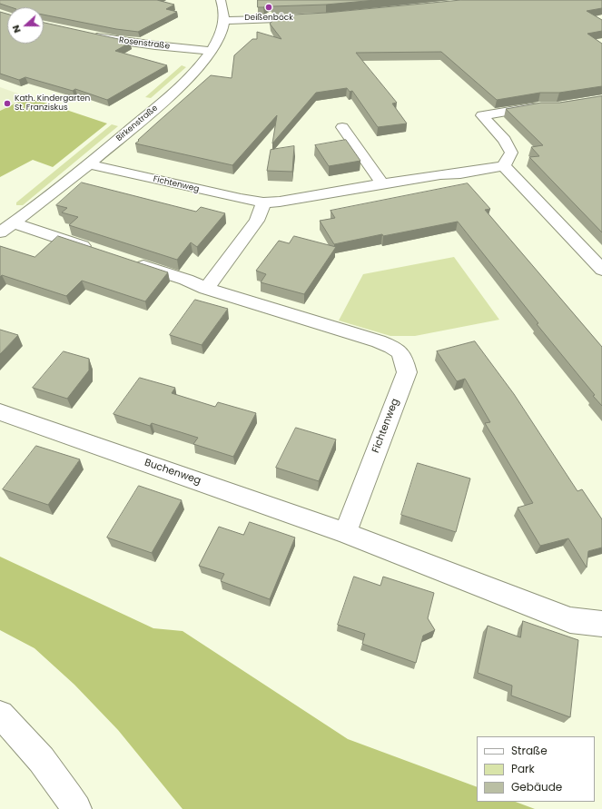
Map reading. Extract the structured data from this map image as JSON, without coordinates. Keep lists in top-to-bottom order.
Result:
{
  "streets": {
    "street": [
      "Rosenstraße",
      "Birkenstraße",
      "Fichtenweg",
      "Buchenweg"
    ]
  },
  "crossings": [
    ["Rosenstraße", "Birkenstraße"],
    ["Birkenstraße", "Fichtenweg"],
    ["Fichtenweg", "Buchenweg"]
  ],
  "places": ["Deißenböck", "Kath. Kindergarten St. Franziskus"],
  "legend": ["Straße", "Park", "Gebäude"],
  "north": "left"
}
